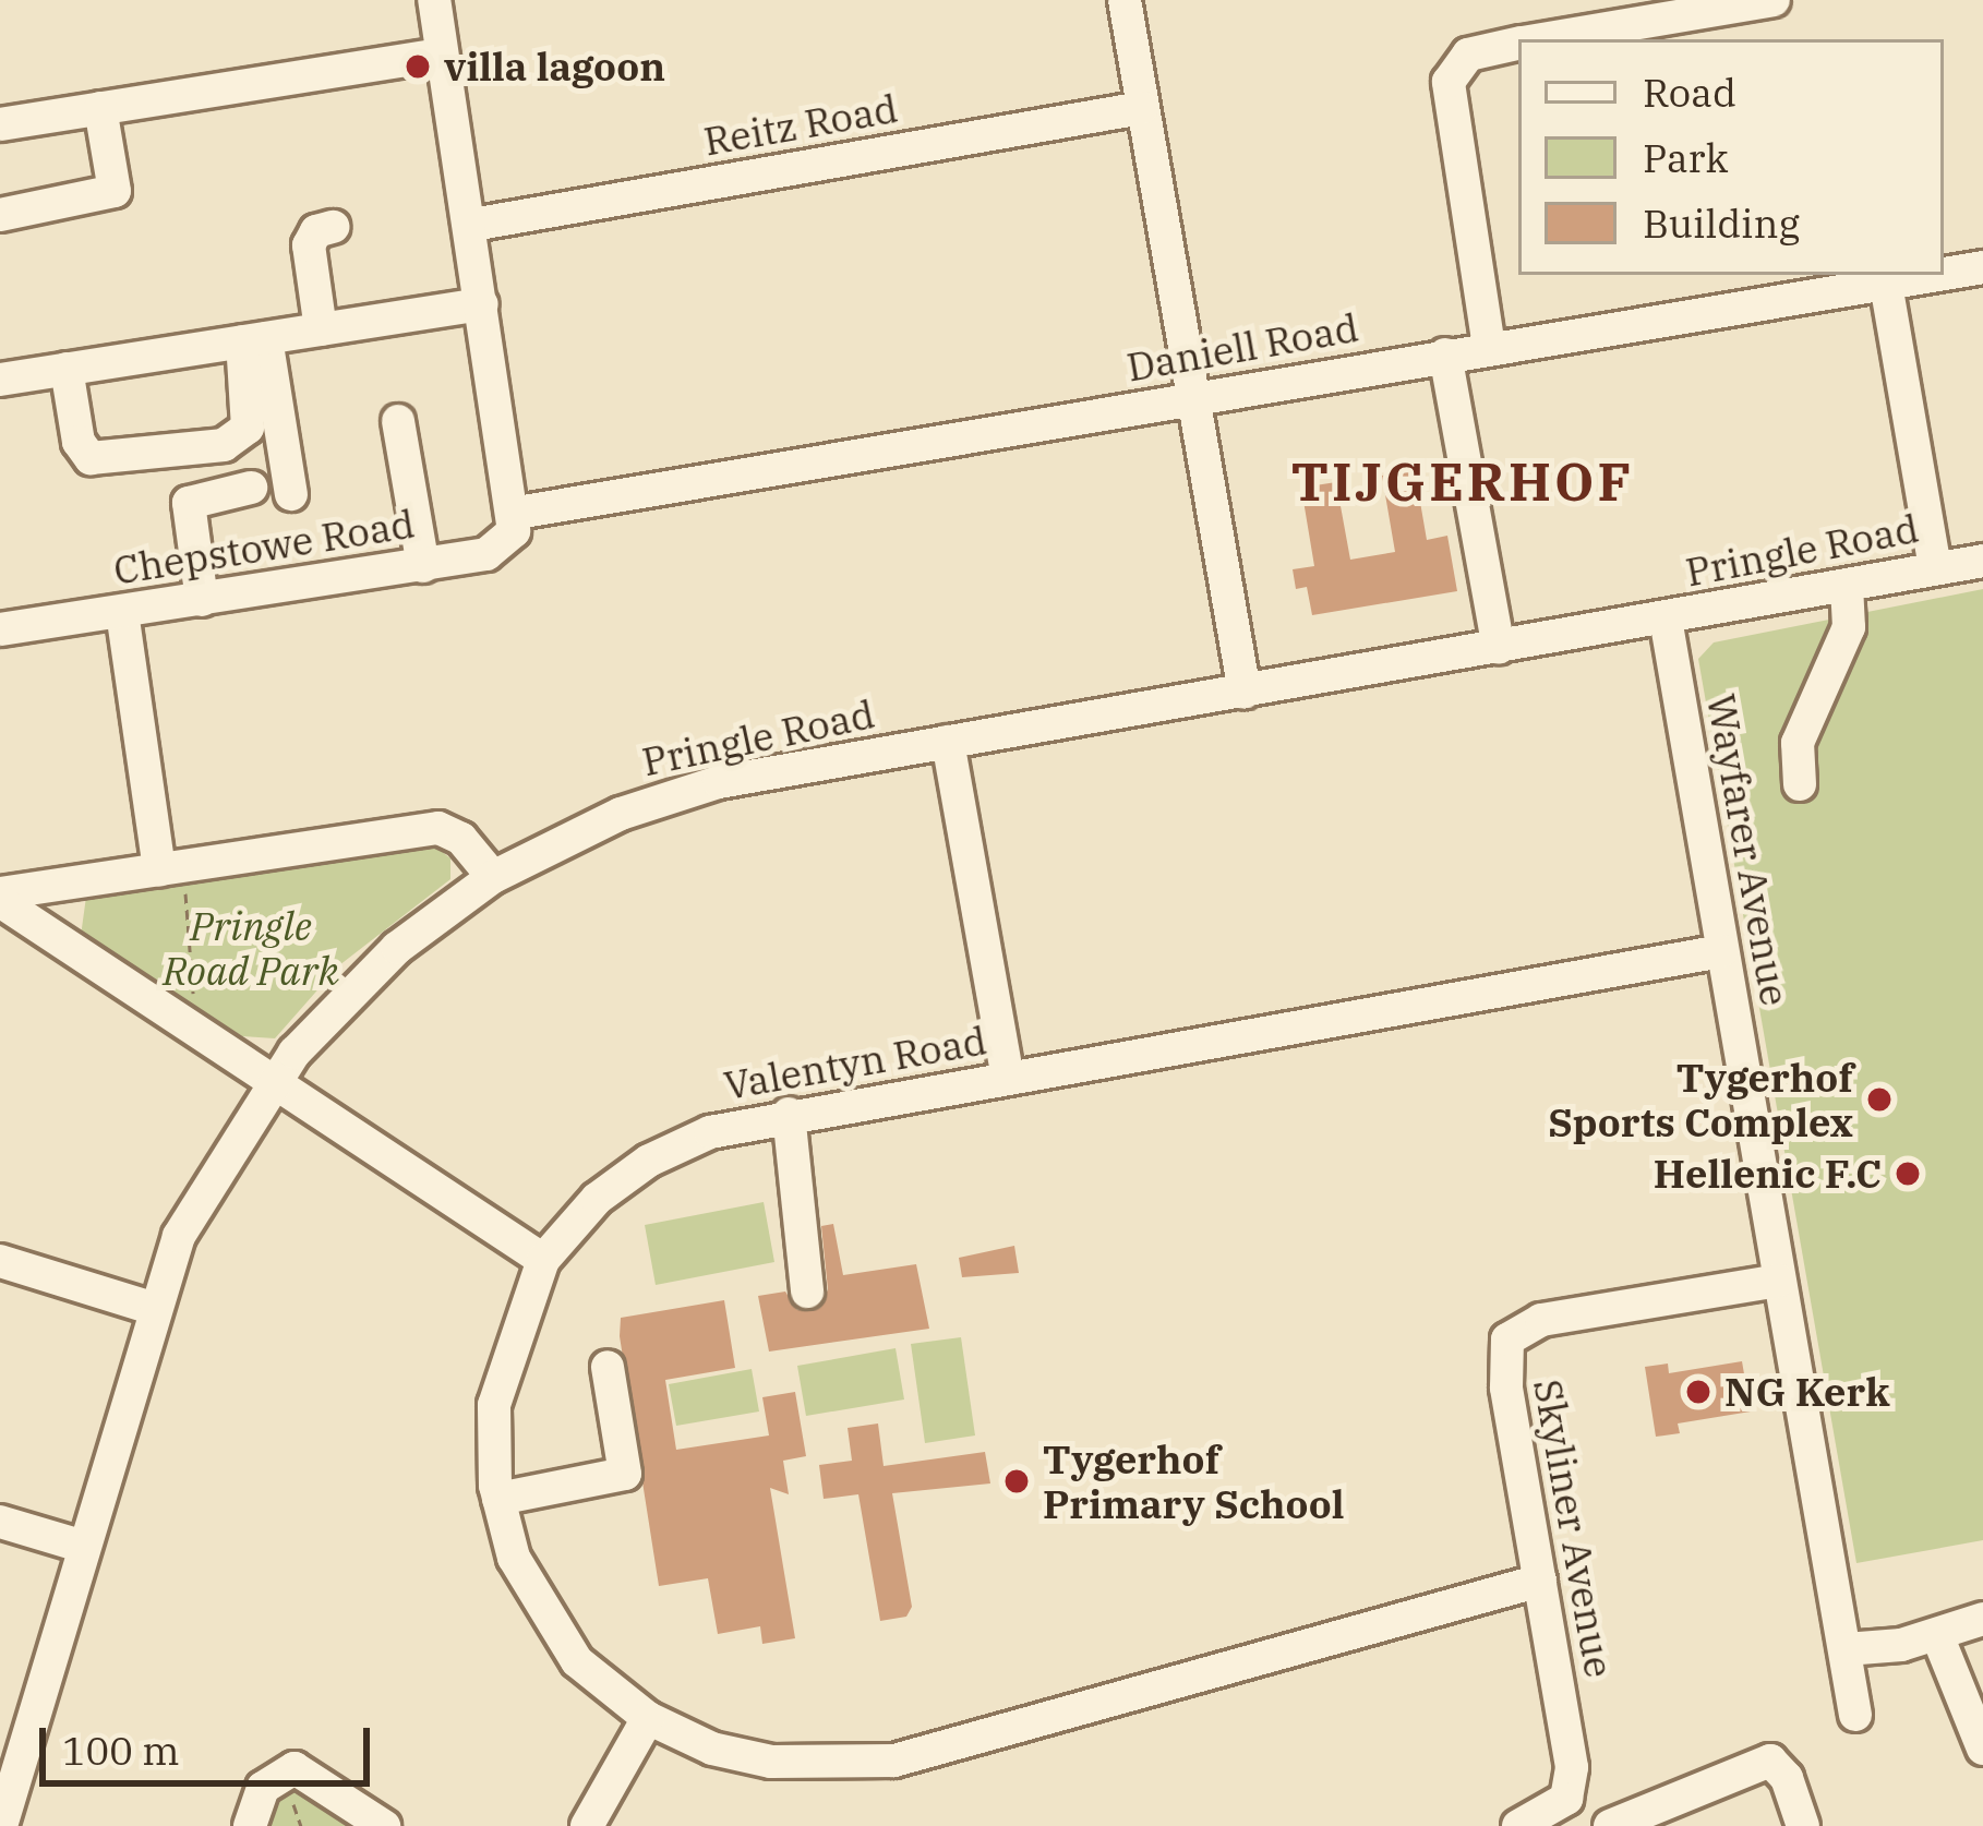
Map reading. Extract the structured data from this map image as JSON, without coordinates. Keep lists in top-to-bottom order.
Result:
{
  "streets": {
    "street": [
      "Reitz Road",
      "Daniell Road",
      "Chepstowe Road",
      "Pringle Road",
      "Wayfarer Avenue",
      "Valentyn Road",
      "Skyliner Avenue"
    ]
  },
  "crossings": [
    ["Daniell Road", "Chepstowe Road"],
    ["Pringle Road", "Wayfarer Avenue"],
    ["Wayfarer Avenue", "Valentyn Road"],
    ["Wayfarer Avenue", "Skyliner Avenue"],
    ["Valentyn Road", "Skyliner Avenue"]
  ],
  "districts": ["TIJGERHOF"],
  "parks": ["Pringle Road Park"],
  "places": [
    "villa lagoon",
    "Tygerhof Sports Complex",
    "Hellenic F.C",
    "NG Kerk",
    "Tygerhof Primary School"
  ],
  "legend": ["Road", "Park", "Building"],
  "scale_bar": "100 m"
}
